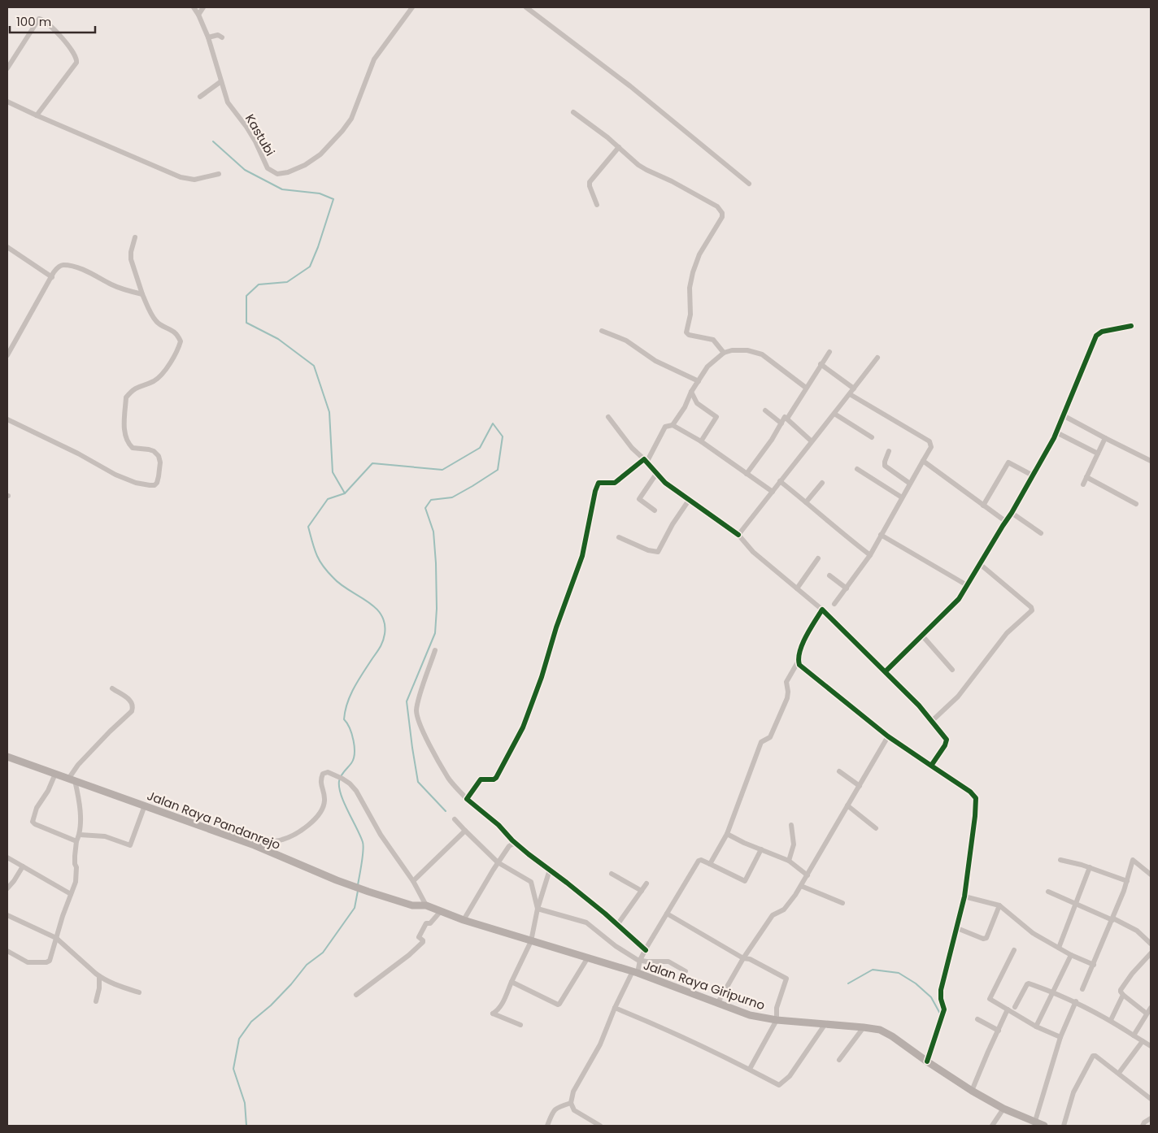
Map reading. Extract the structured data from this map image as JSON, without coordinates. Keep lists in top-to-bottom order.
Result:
{
  "streets": {
    "main road": ["Jalan Raya Pandanrejo", "Jalan Raya Giripurno"],
    "street": ["Kastubi"]
  },
  "crossings": [
    ["Jalan Raya Pandanrejo", "Jalan Raya Giripurno"]
  ],
  "scale_bar": "100 m"
}
